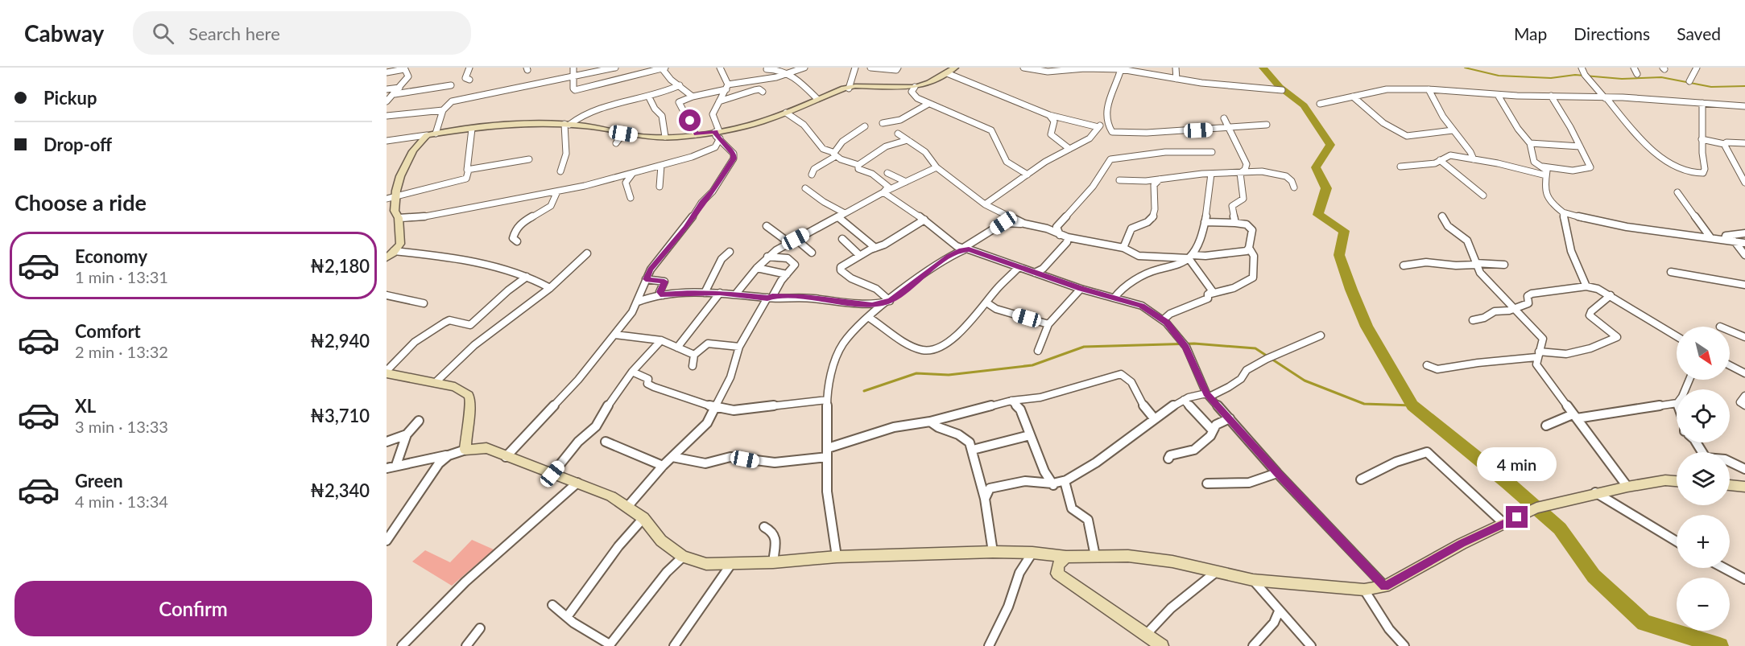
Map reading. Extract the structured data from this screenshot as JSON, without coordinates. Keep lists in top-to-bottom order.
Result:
{
  "north": "bottom right",
  "page": {
    "header": "Cabway",
    "search": "Search here",
    "nav": ["Map", "Directions", "Saved"],
    "banner": ["Pickup", "Drop-off"],
    "heading": "Choose a ride",
    "list": [
      {
        "name": "Economy",
        "note": "1 min · 13:31",
        "value": "₦2,180"
      },
      {
        "name": "Comfort",
        "note": "2 min · 13:32",
        "value": "₦2,940"
      },
      {
        "name": "XL",
        "note": "3 min · 13:33",
        "value": "₦3,710"
      },
      {
        "name": "Green",
        "note": "4 min · 13:34",
        "value": "₦2,340"
      }
    ],
    "map_buttons": ["+", "−"],
    "bubble": "4 min",
    "buttons": "Confirm"
  }
}
